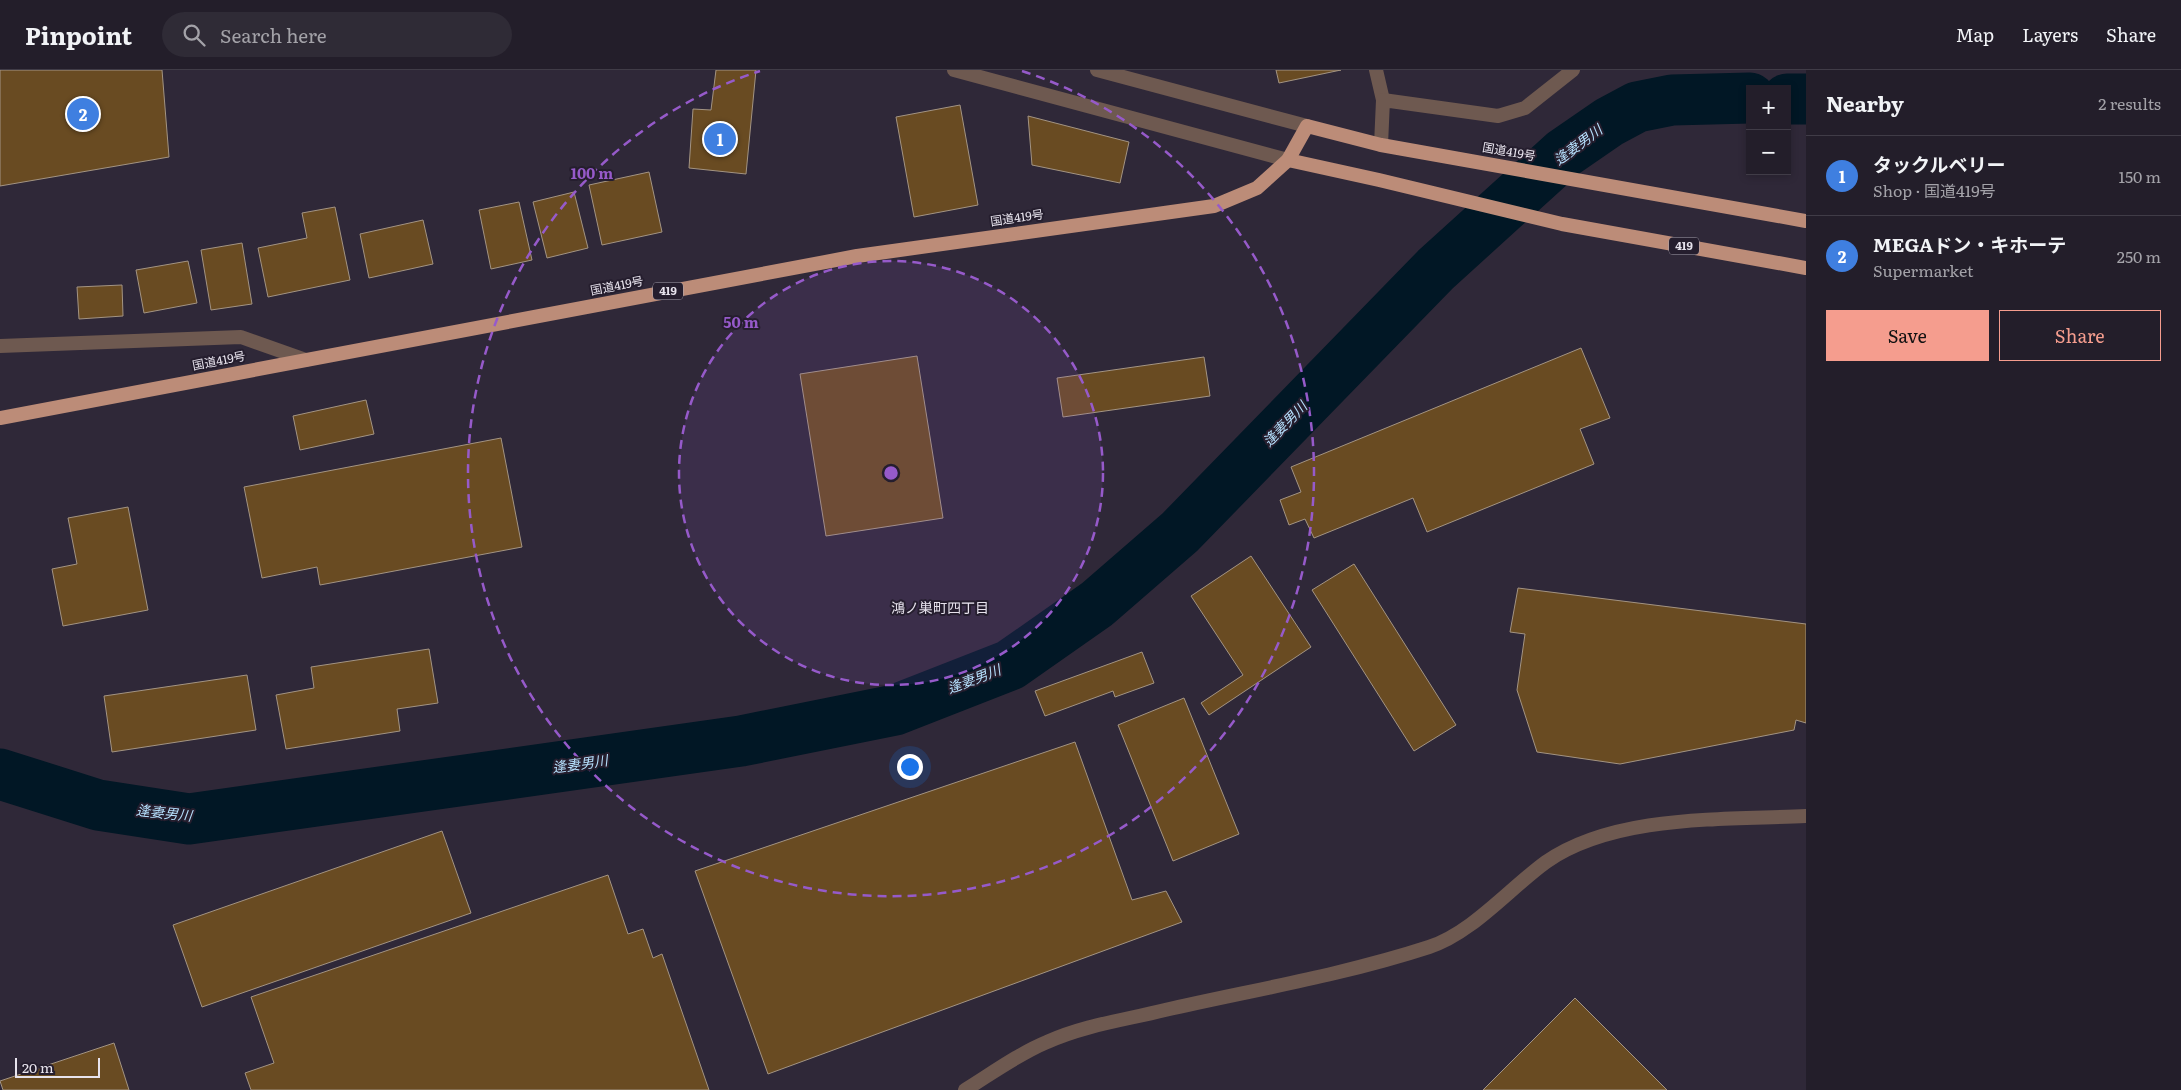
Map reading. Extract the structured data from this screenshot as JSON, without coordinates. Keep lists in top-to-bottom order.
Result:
{
  "streets": {
    "highway": ["国道419号", "419"]
  },
  "crossings": [
    ["国道419号", "419"]
  ],
  "districts": ["鴻ノ巣町四丁目"],
  "water": ["逢妻男川"],
  "scale_bar": "20 m",
  "page": {
    "header": "Pinpoint",
    "search": "Search here",
    "nav": ["Map", "Layers", "Share"],
    "heading": ["Nearby", "2 results"],
    "map_buttons": ["+", "−"],
    "pins": ["2", "1"],
    "list": [
      {
        "mark": "1",
        "name": "タックルベリー",
        "note": "Shop · 国道419号",
        "value": "150 m"
      },
      {
        "mark": "2",
        "name": "MEGAドン・キホーテ",
        "note": "Supermarket",
        "value": "250 m"
      }
    ],
    "buttons": ["Save", "Share"],
    "scale": "20 m"
  },
  "rings": ["100 m", "50 m"]
}
